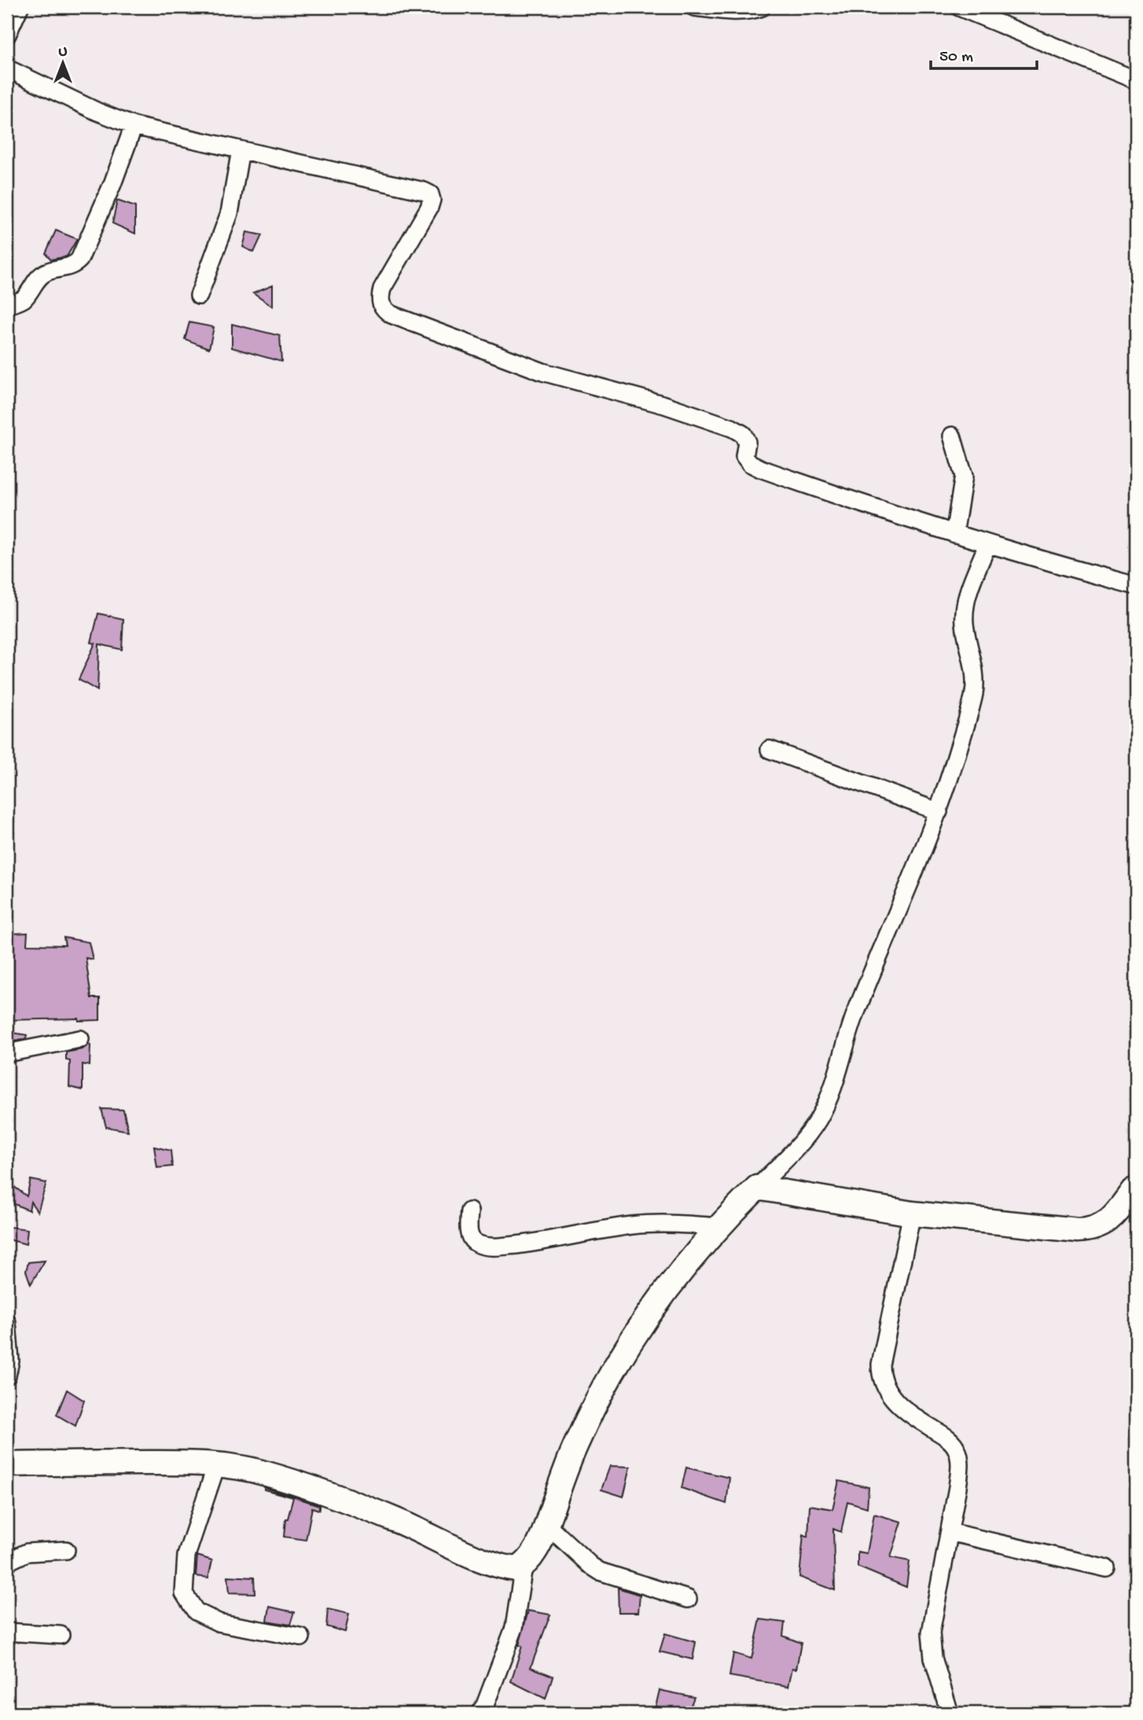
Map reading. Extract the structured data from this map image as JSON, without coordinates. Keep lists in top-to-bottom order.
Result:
{
  "scale_bar": "50 m",
  "north": "top"
}
